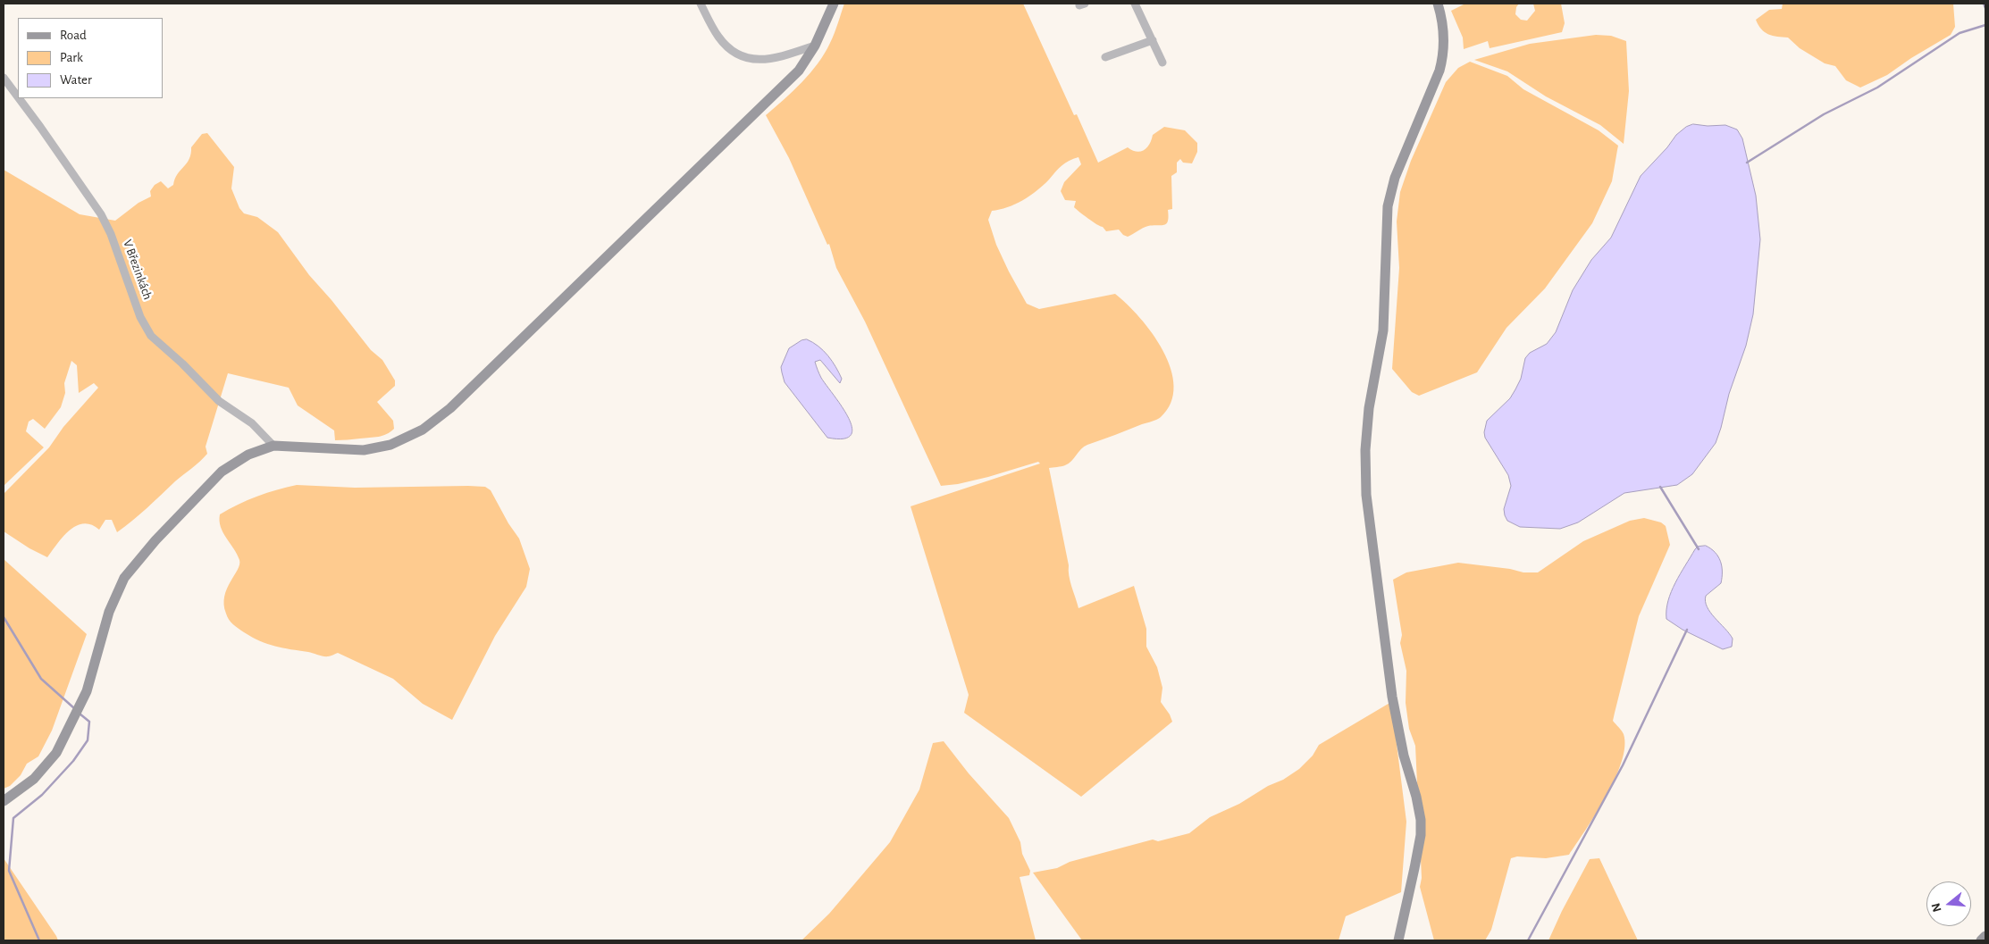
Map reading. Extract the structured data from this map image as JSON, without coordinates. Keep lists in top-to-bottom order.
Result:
{
  "streets": {
    "street": ["V Březinkách"]
  },
  "legend": ["Road", "Park", "Water"],
  "north": "left"
}
